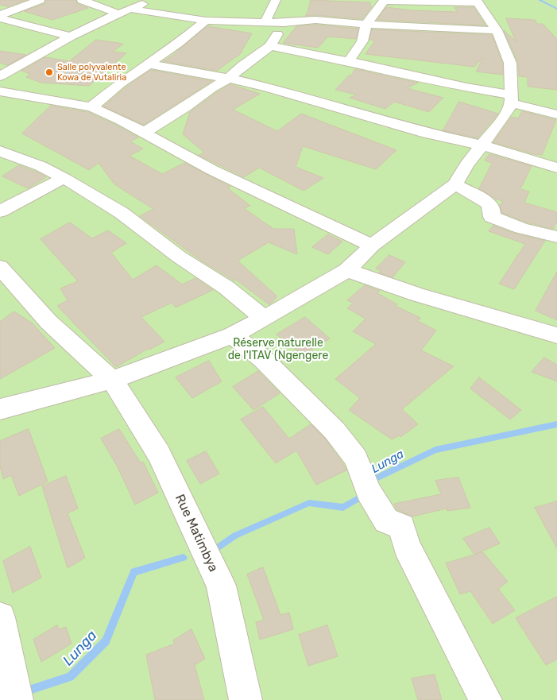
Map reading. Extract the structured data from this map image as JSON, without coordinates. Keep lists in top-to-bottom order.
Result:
{
  "streets": {
    "street": ["Rue Matimbya"]
  },
  "water": ["Lunga"],
  "parks": ["Réserve naturelle de l'ITAV (Ngengere"],
  "places": ["Salle polyvalente Kowa de Vutaliria"]
}
